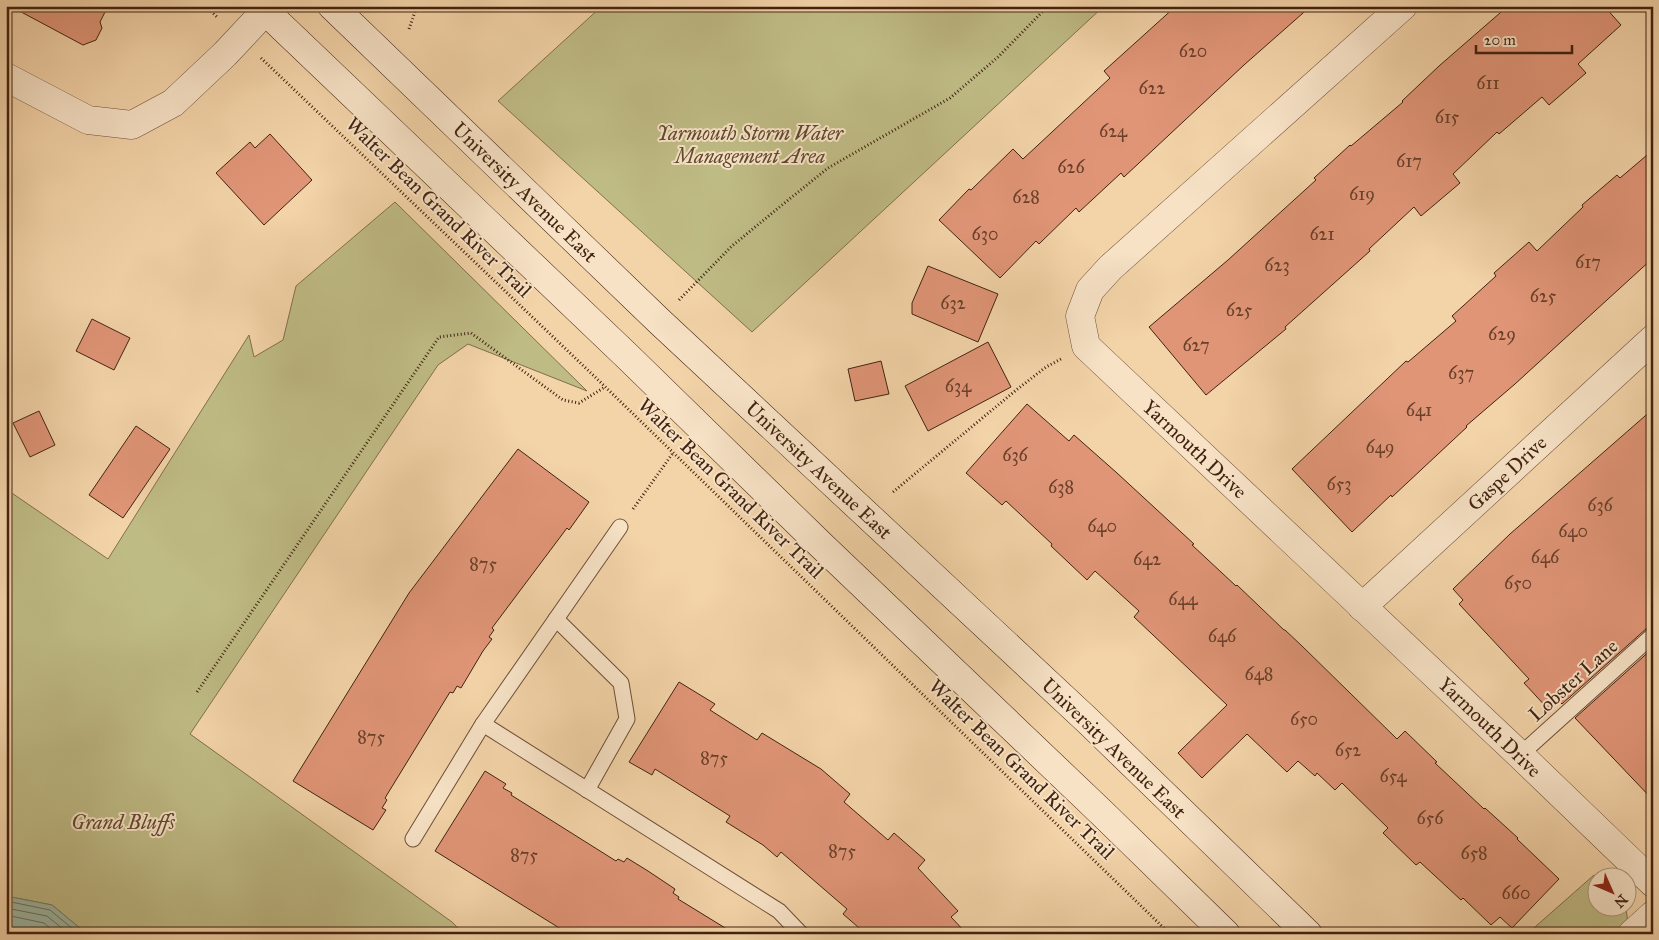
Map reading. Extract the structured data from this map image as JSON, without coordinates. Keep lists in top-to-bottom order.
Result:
{
  "streets": {
    "main road": ["University Avenue East", "Yarmouth Drive", "Gaspe Drive"],
    "lane": ["Lobster Lane"],
    "path": ["Walter Bean Grand River Trail"]
  },
  "crossings": [
    ["Yarmouth Drive", "Gaspe Drive"],
    ["Yarmouth Drive", "Lobster Lane"]
  ],
  "parks": ["Yarmouth Storm Water Management Area", "Grand Bluffs"],
  "house_numbers": [
    "620",
    "611",
    "622",
    "615",
    "624",
    "617",
    "626",
    "619",
    "628",
    "630",
    "621",
    "617",
    "623",
    "625",
    "632",
    "625",
    "629",
    "627",
    "637",
    "634",
    "641",
    "649",
    "636",
    "653",
    "638",
    "636",
    "640",
    "640",
    "646",
    "642",
    "875",
    "650",
    "644",
    "646",
    "648",
    "650",
    "875",
    "652",
    "875",
    "654",
    "656",
    "875",
    "658",
    "875",
    "660"
  ],
  "scale_bar": "20 m",
  "north": "bottom right"
}
